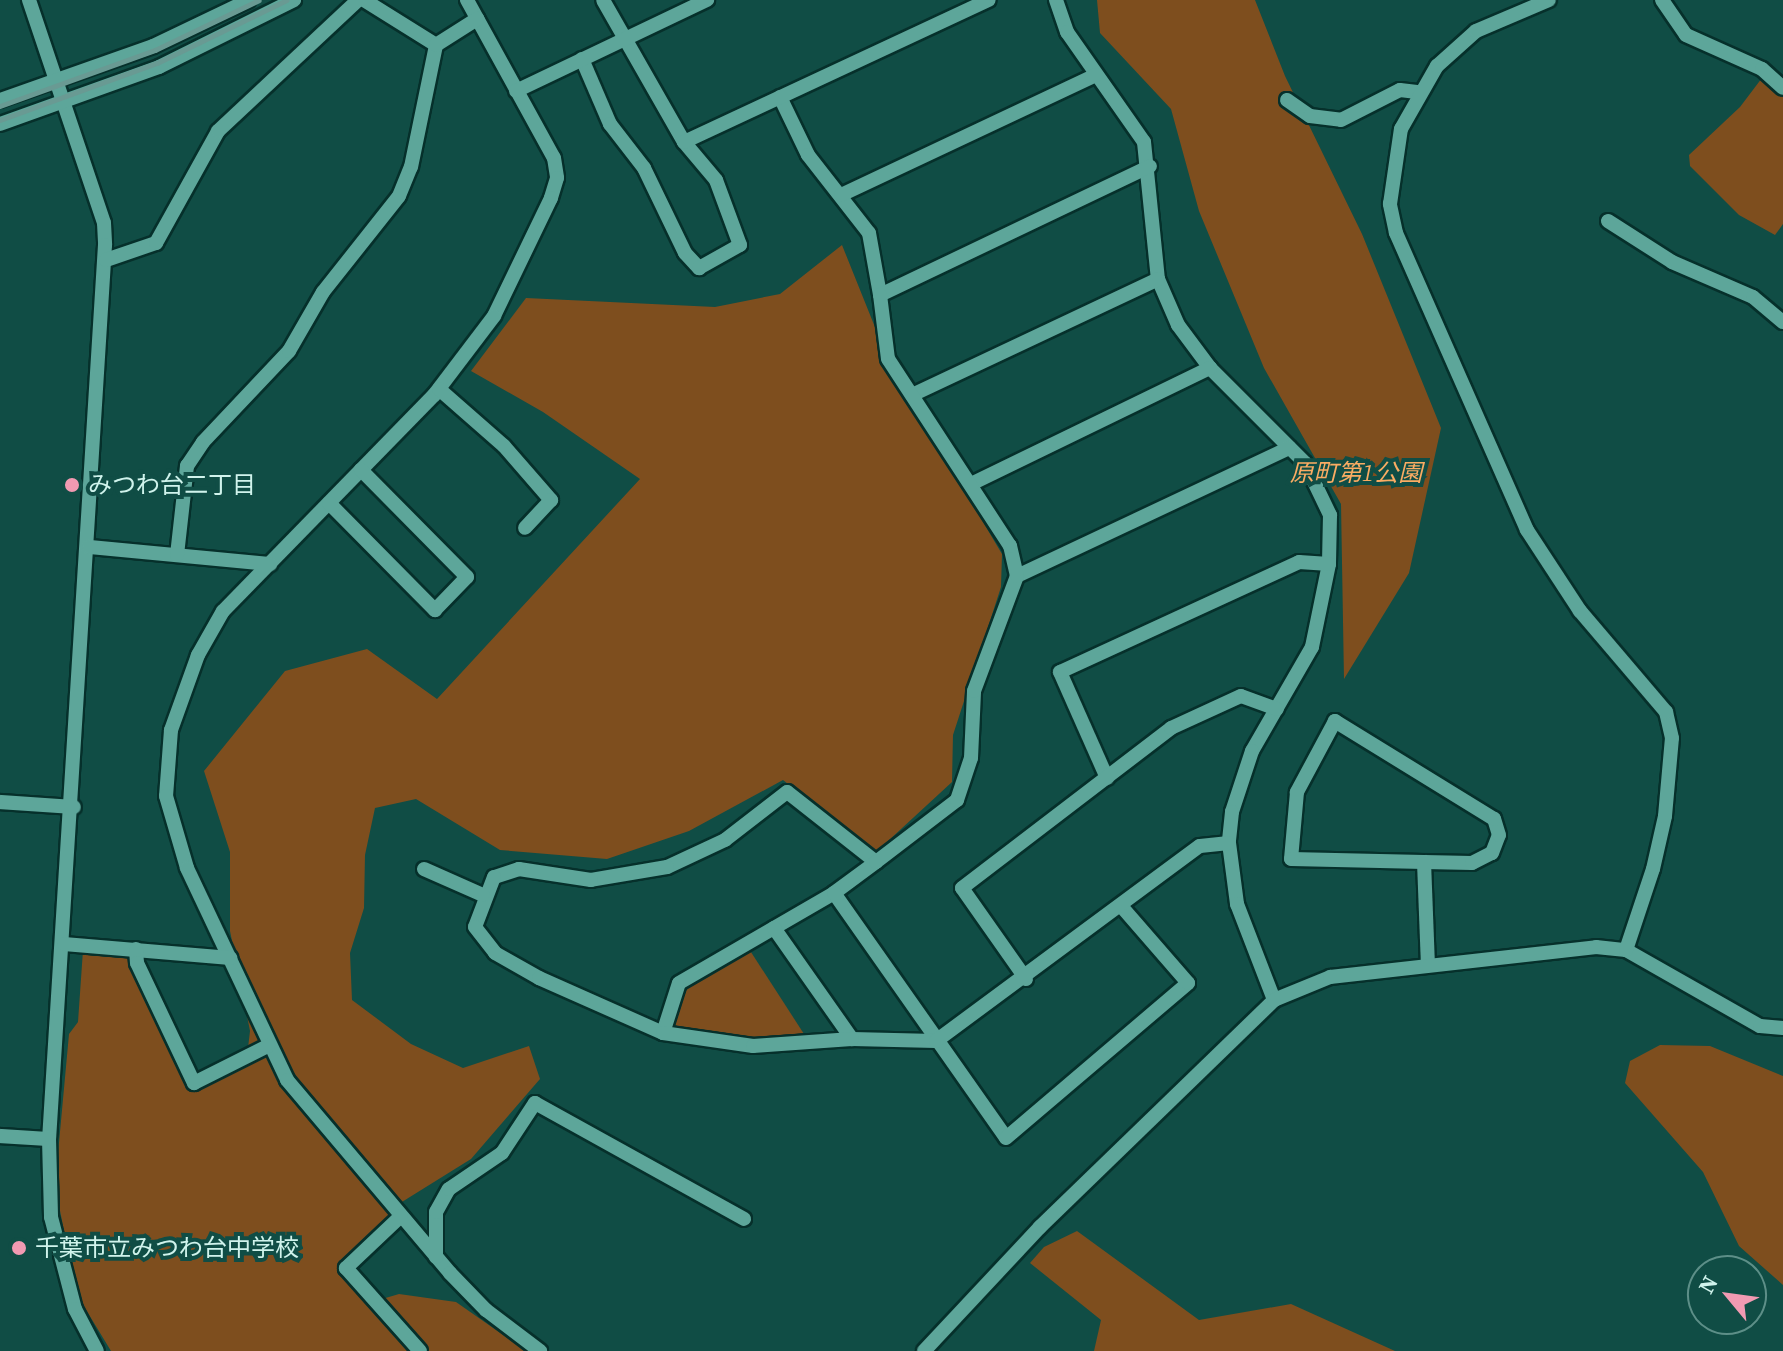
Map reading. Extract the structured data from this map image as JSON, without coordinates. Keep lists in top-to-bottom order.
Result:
{
  "parks": ["原町第1公園"],
  "places": ["みつわ台二丁目", "千葉市立みつわ台中学校"],
  "north": "top left"
}
